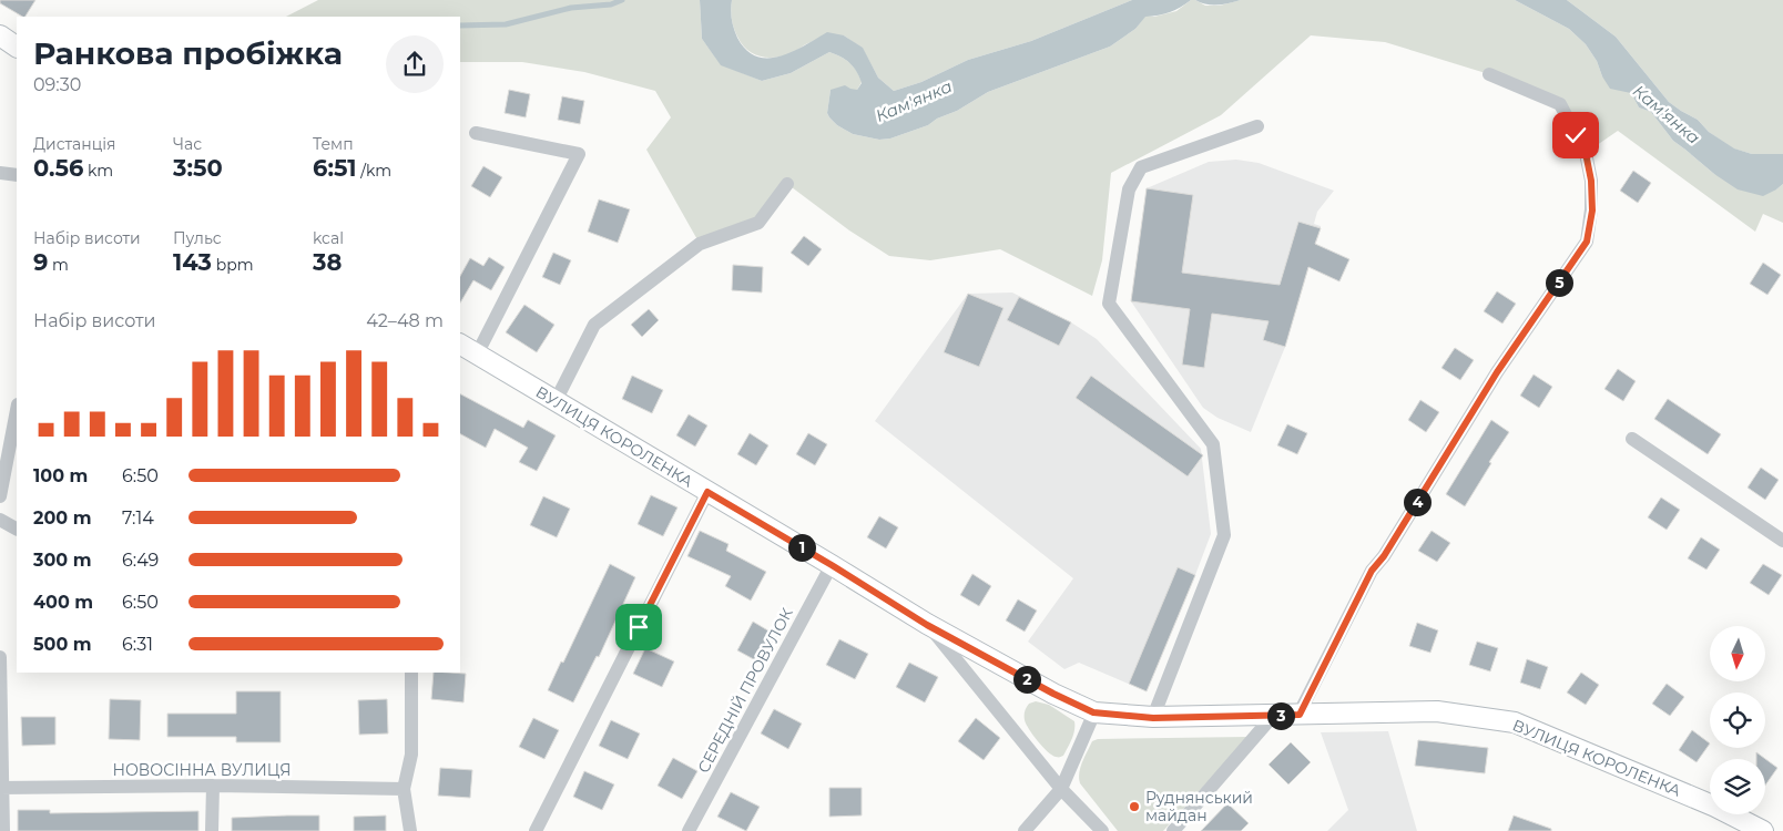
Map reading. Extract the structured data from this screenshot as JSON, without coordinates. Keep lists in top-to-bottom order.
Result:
{
  "streets": {
    "street": ["ВУЛИЦЯ КОРОЛЕНКА", "СЕРЕДНІЙ ПРОВУЛОК", "НОВОСІННА ВУЛИЦЯ"]
  },
  "crossings": [
    ["ВУЛИЦЯ КОРОЛЕНКА", "СЕРЕДНІЙ ПРОВУЛОК"]
  ],
  "water": ["Кам'янка"],
  "places": ["Руднянський майдан"],
  "north": "bottom",
  "page": {
    "heading": ["Ранкова пробіжка", "09:30"],
    "stats": [
      ["Дистанція", "0.56 km"],
      ["Час", "3:50"],
      ["Темп", "6:51 /km"],
      ["Набір висоти", "9 m"],
      ["Пульс", "143 bpm"],
      ["kcal", "38"]
    ],
    "pins": [
      "5",
      "4",
      "1",
      "2",
      "3"
    ],
    "chart": ["Набір висоти", "42–48 m"],
    "list": [
      {
        "name": "100 m",
        "note": "6:50"
      },
      {
        "name": "200 m",
        "note": "7:14"
      },
      {
        "name": "300 m",
        "note": "6:49"
      },
      {
        "name": "400 m",
        "note": "6:50"
      },
      {
        "name": "500 m",
        "note": "6:31"
      }
    ]
  }
}
